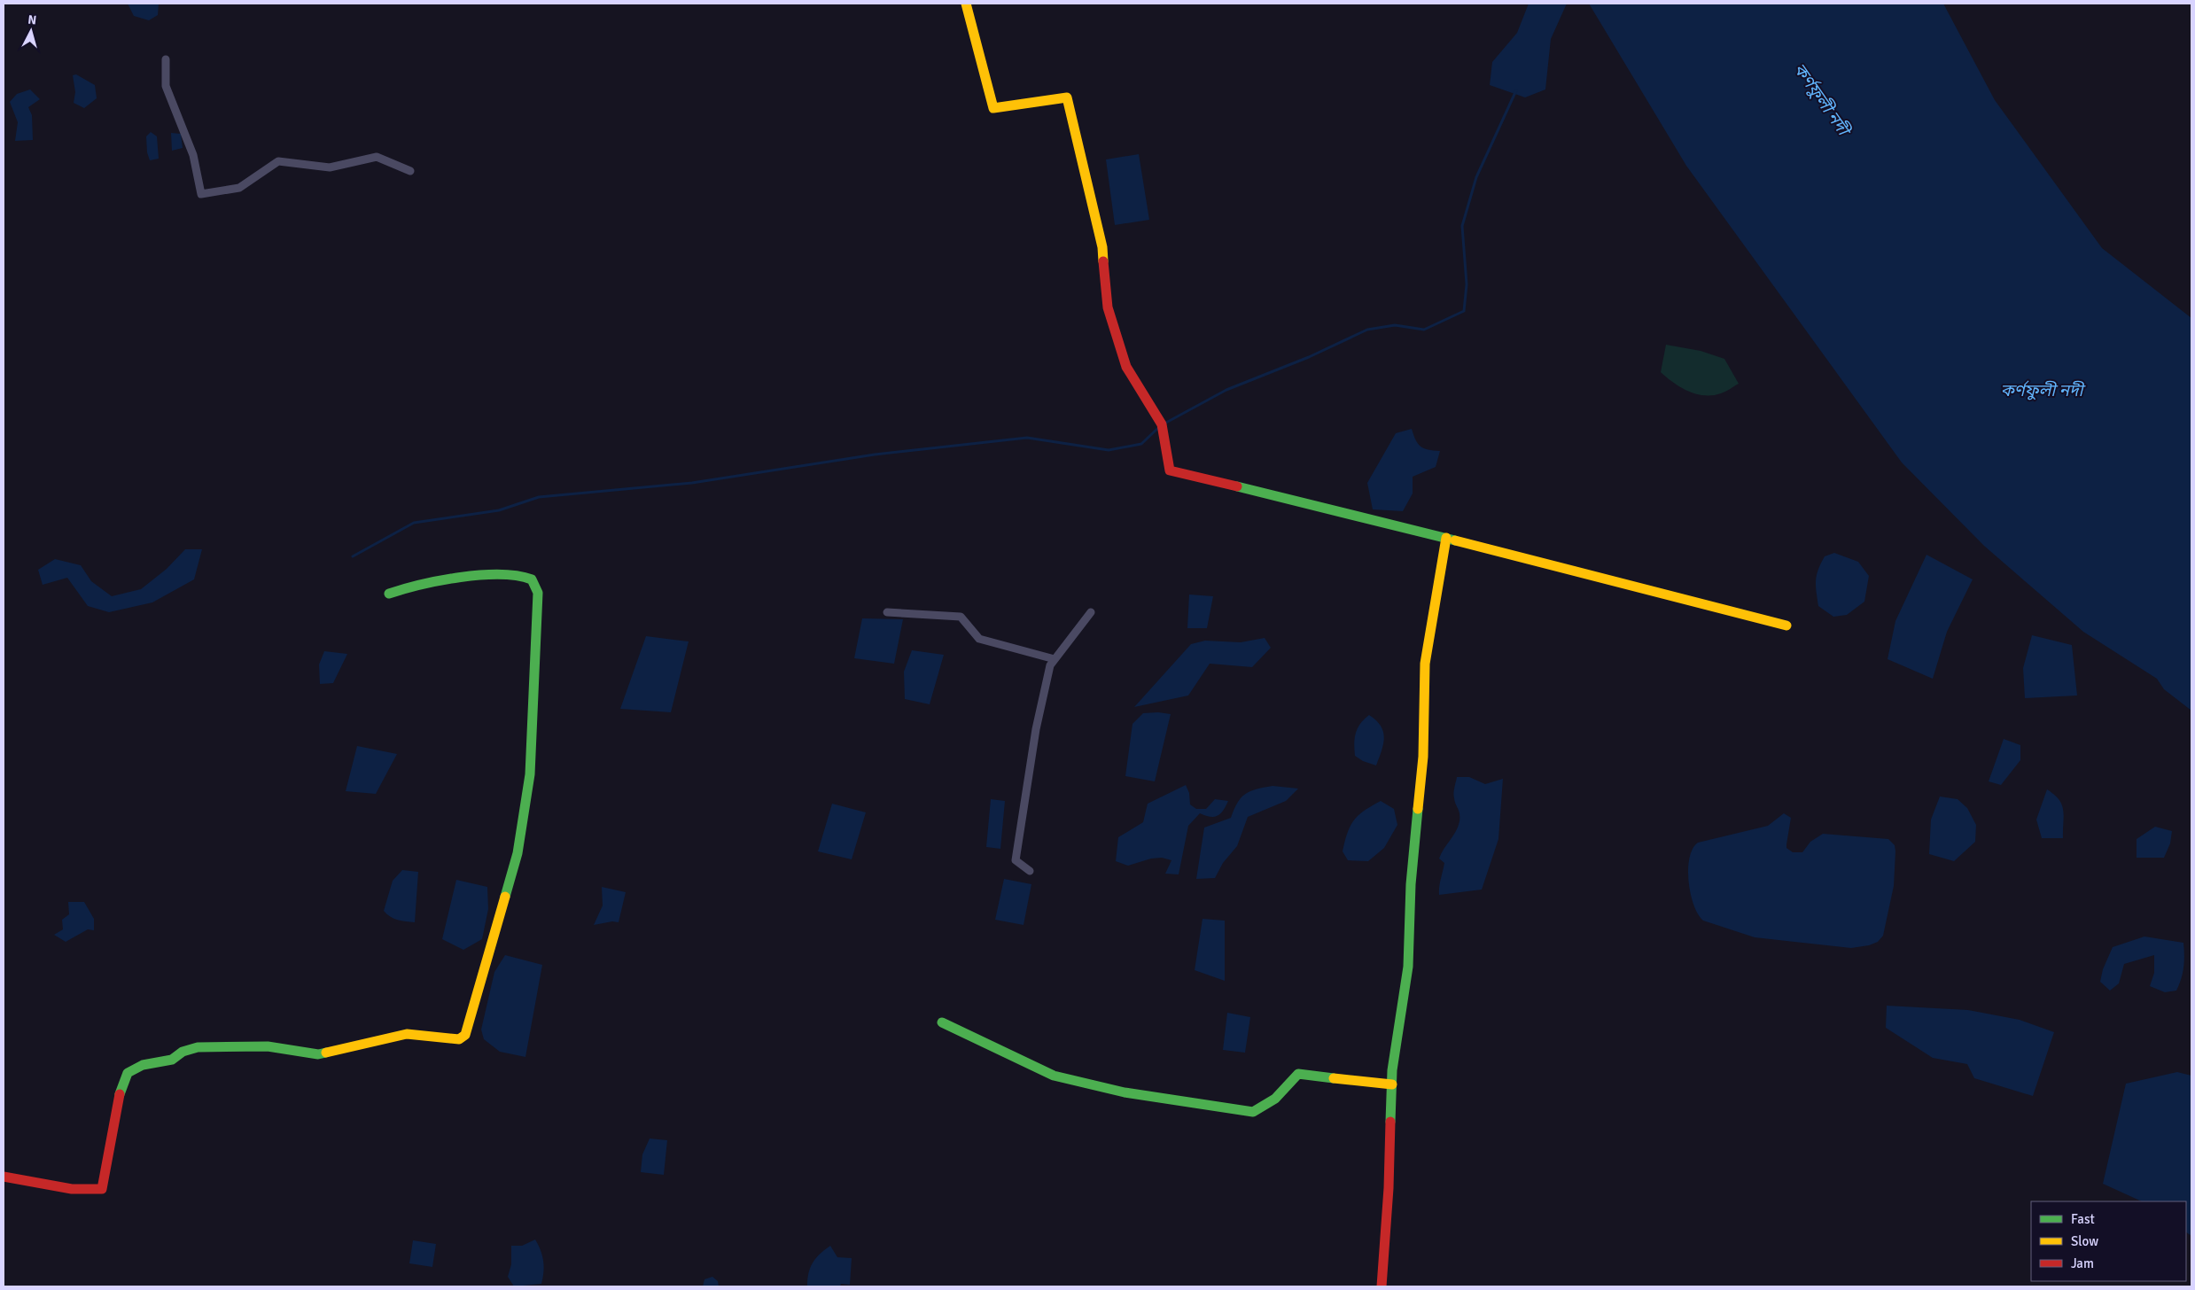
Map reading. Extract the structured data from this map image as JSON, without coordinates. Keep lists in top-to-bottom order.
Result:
{
  "water": ["কর্ণফুলী নদী"],
  "legend": ["Fast", "Slow", "Jam"],
  "north": "top"
}
